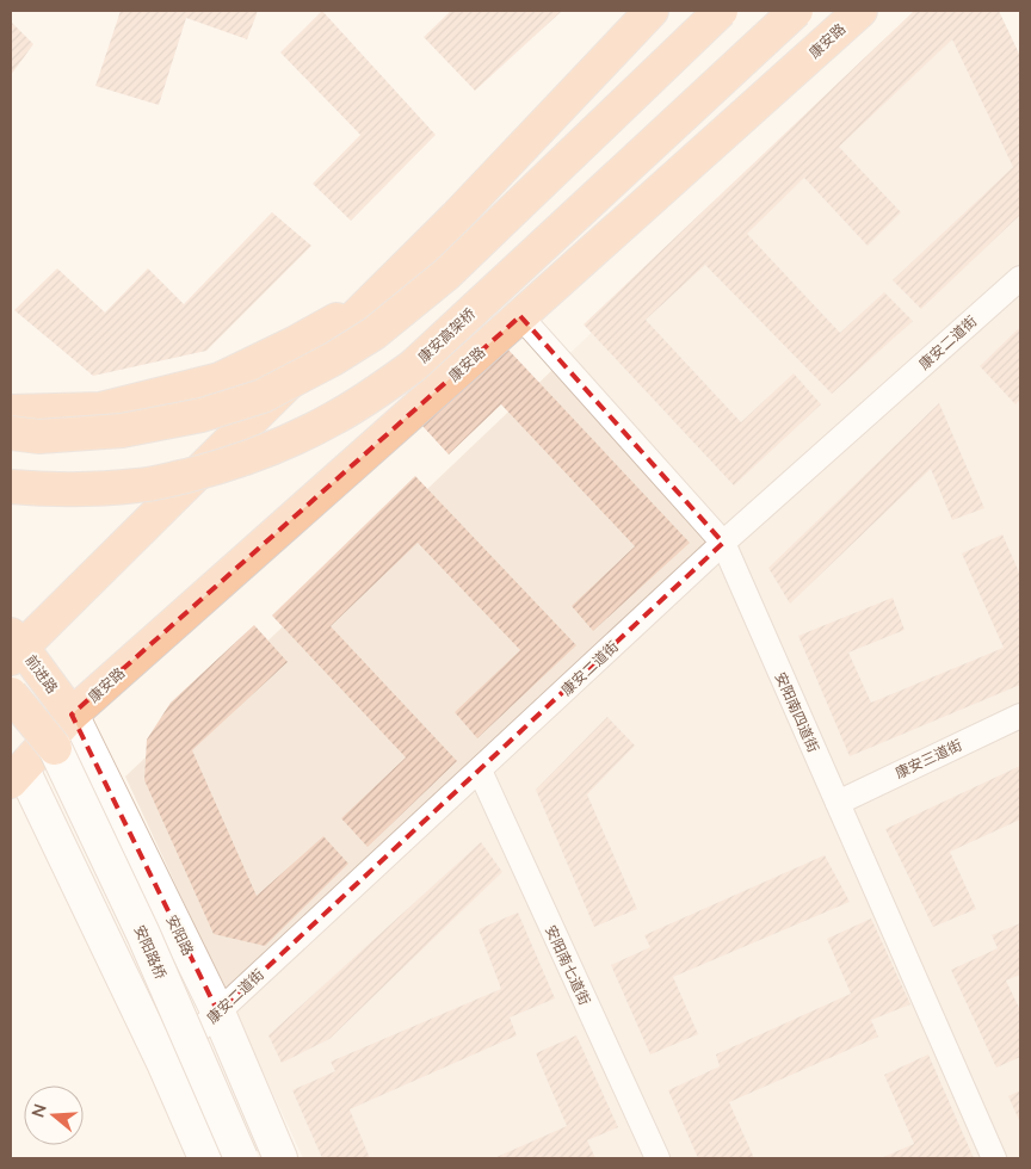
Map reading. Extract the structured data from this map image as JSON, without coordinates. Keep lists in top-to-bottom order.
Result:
{
  "streets": {
    "highway": ["康安路", "康安高架桥", "前进路"],
    "main road": ["安阳路", "安阳路桥"],
    "street": [
      "康安二道街",
      "安阳南四道街",
      "康安三道街",
      "安阳南七道街"
    ]
  },
  "crossings": [
    ["康安路", "前进路"],
    ["康安路", "安阳南四道街"],
    ["康安路", "安阳路"],
    ["康安二道街", "安阳南四道街"],
    ["康安二道街", "安阳路"],
    ["康安二道街", "安阳南七道街"],
    ["前进路", "安阳路"],
    ["安阳南四道街", "康安三道街"]
  ],
  "north": "left"
}
